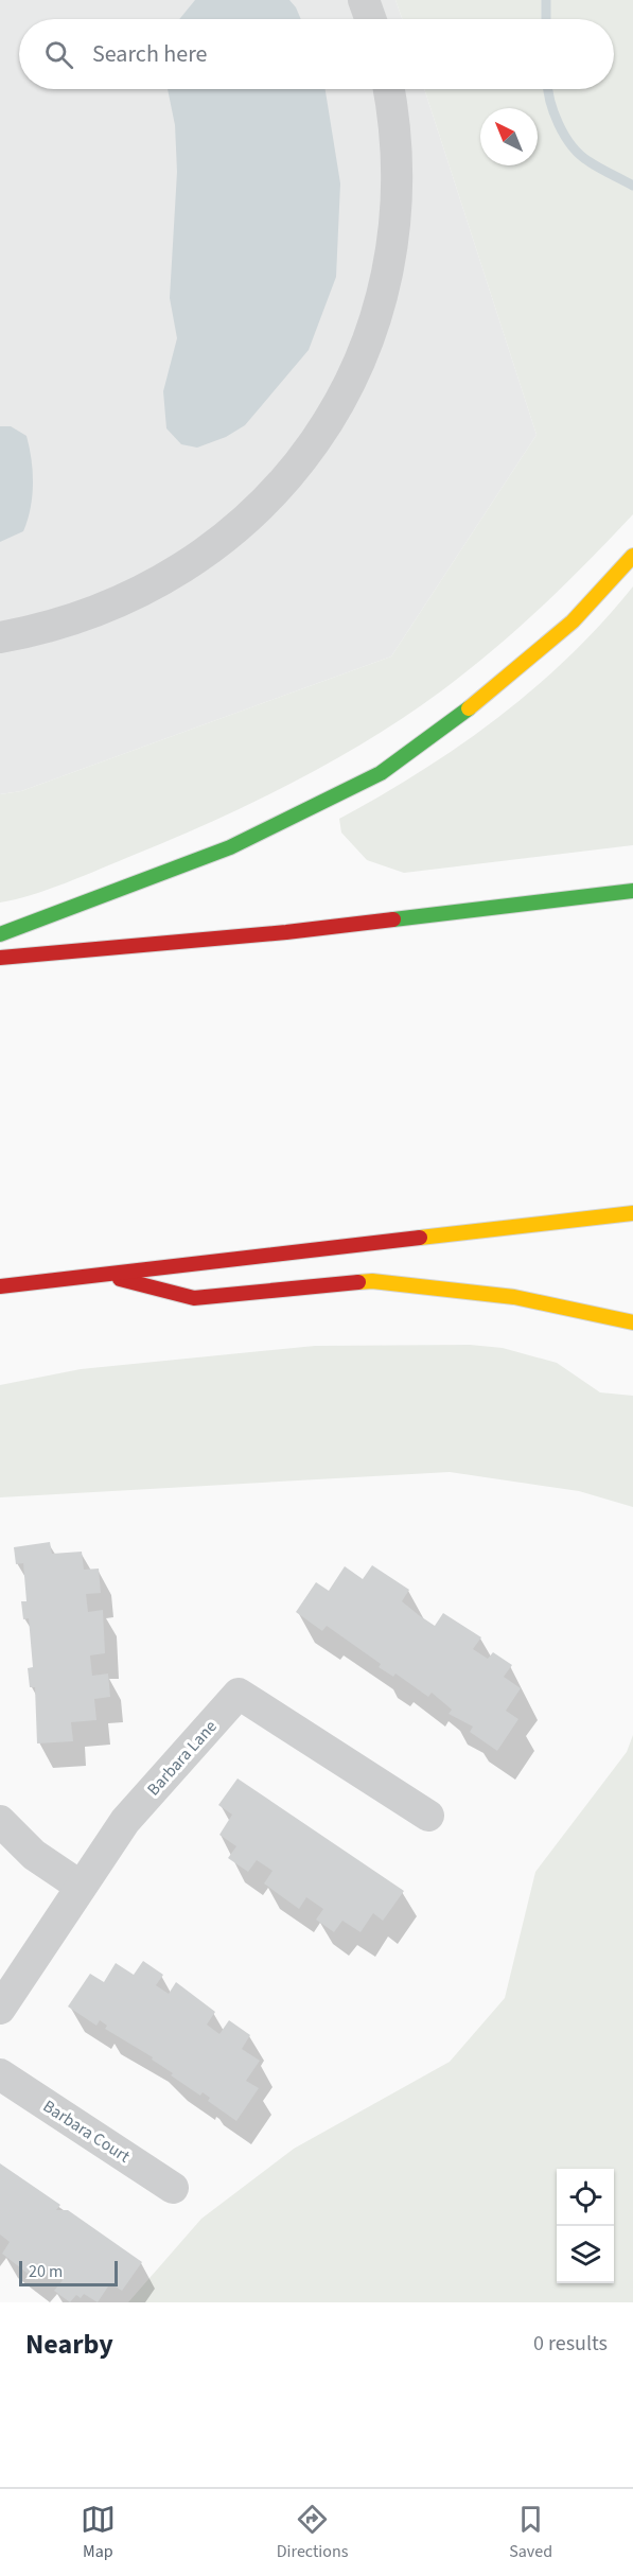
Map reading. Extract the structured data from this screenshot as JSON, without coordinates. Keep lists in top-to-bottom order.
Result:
{
  "streets": {
    "street": ["Barbara Lane", "Barbara Court"]
  },
  "scale_bar": "20 m",
  "north": "top left",
  "page": {
    "search": "Search here",
    "scale": "20 m",
    "heading": ["Nearby", "0 results"],
    "nav": ["Map", "Directions", "Saved"]
  }
}
